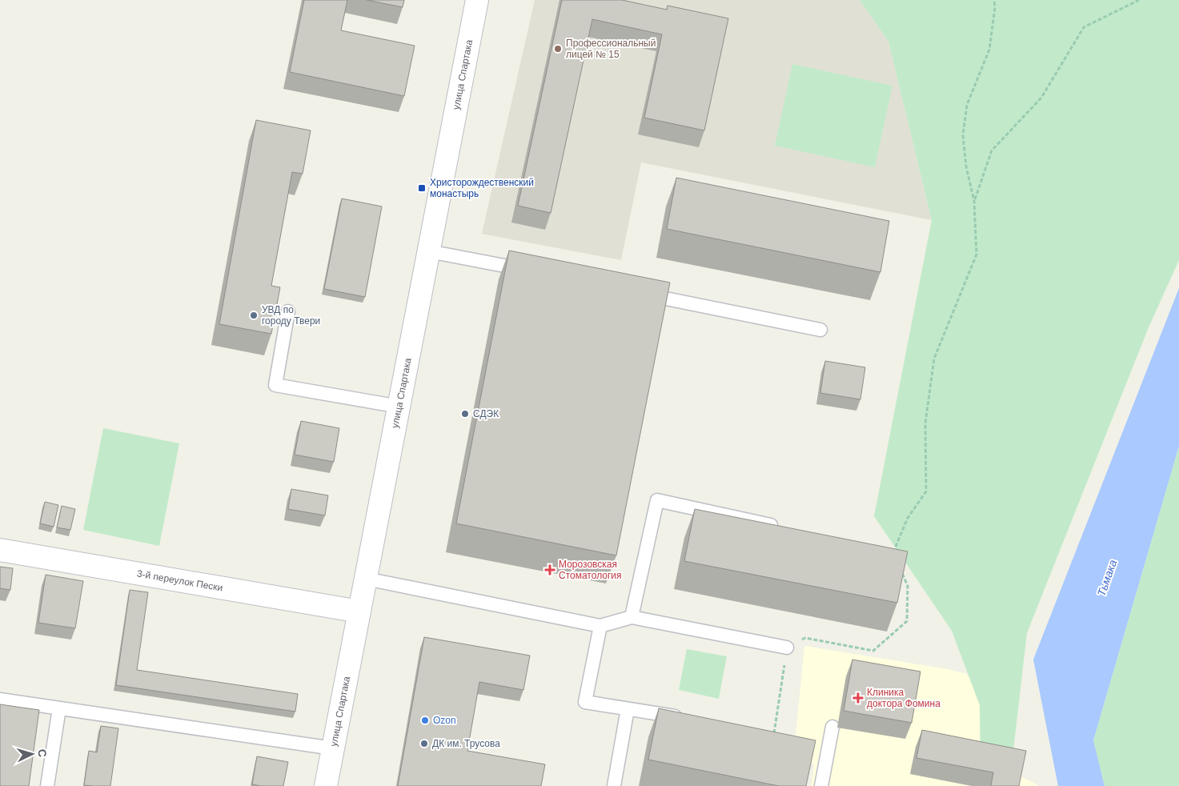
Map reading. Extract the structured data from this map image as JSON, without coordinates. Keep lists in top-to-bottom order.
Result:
{
  "streets": {
    "main road": ["улица Спартака", "3-й переулок Пески"]
  },
  "crossings": [
    ["улица Спартака", "3-й переулок Пески"]
  ],
  "water": ["Тьмака"],
  "places": {
    "other": [
      "Профессиональный лицей № 15",
      "УВД по городу Твери",
      "СДЭК",
      "Ozon",
      "ДК им. Трусова"
    ],
    "transit": ["Христорождественский монастырь"],
    "health": ["Морозовская Стоматология", "Клиника доктора Фомина"]
  },
  "north": "right"
}
